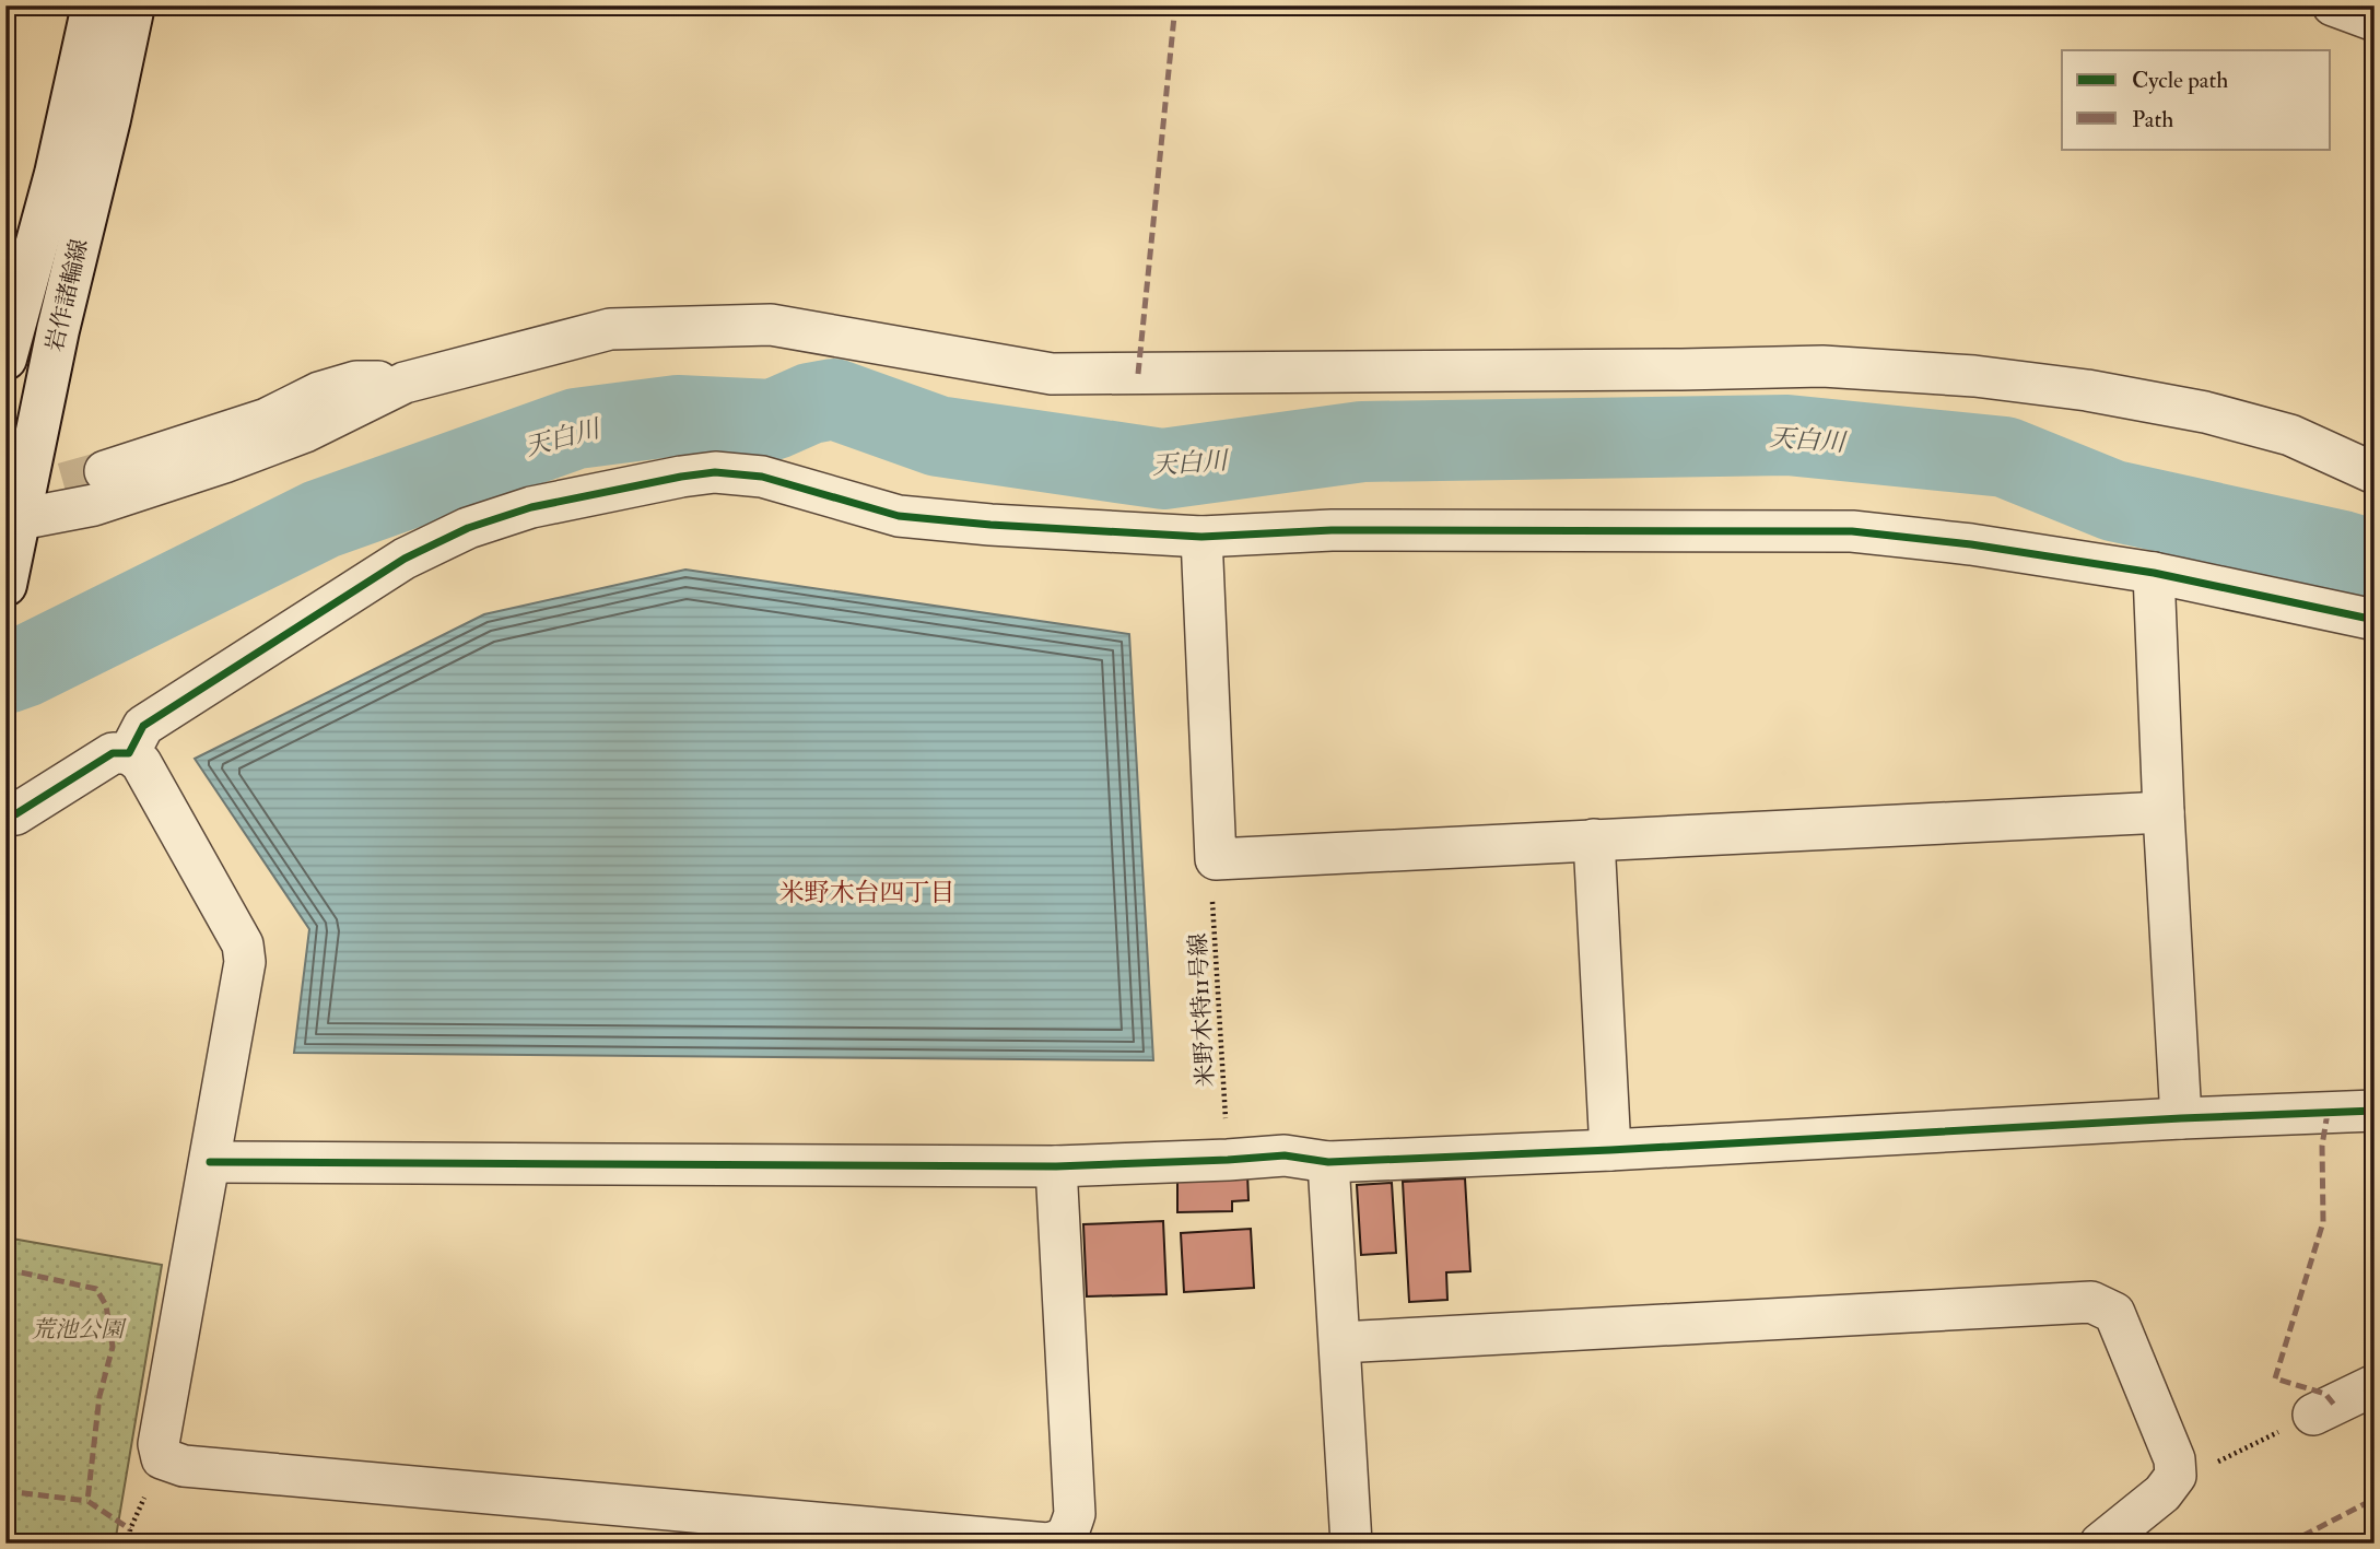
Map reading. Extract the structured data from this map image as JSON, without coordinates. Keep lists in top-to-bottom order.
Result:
{
  "streets": {
    "main road": ["岩作諸輪線"],
    "path": ["米野木特11号線"]
  },
  "districts": ["米野木台四丁目"],
  "water": ["天白川"],
  "parks": ["荒池公園"],
  "legend": ["Cycle path", "Path"]
}
